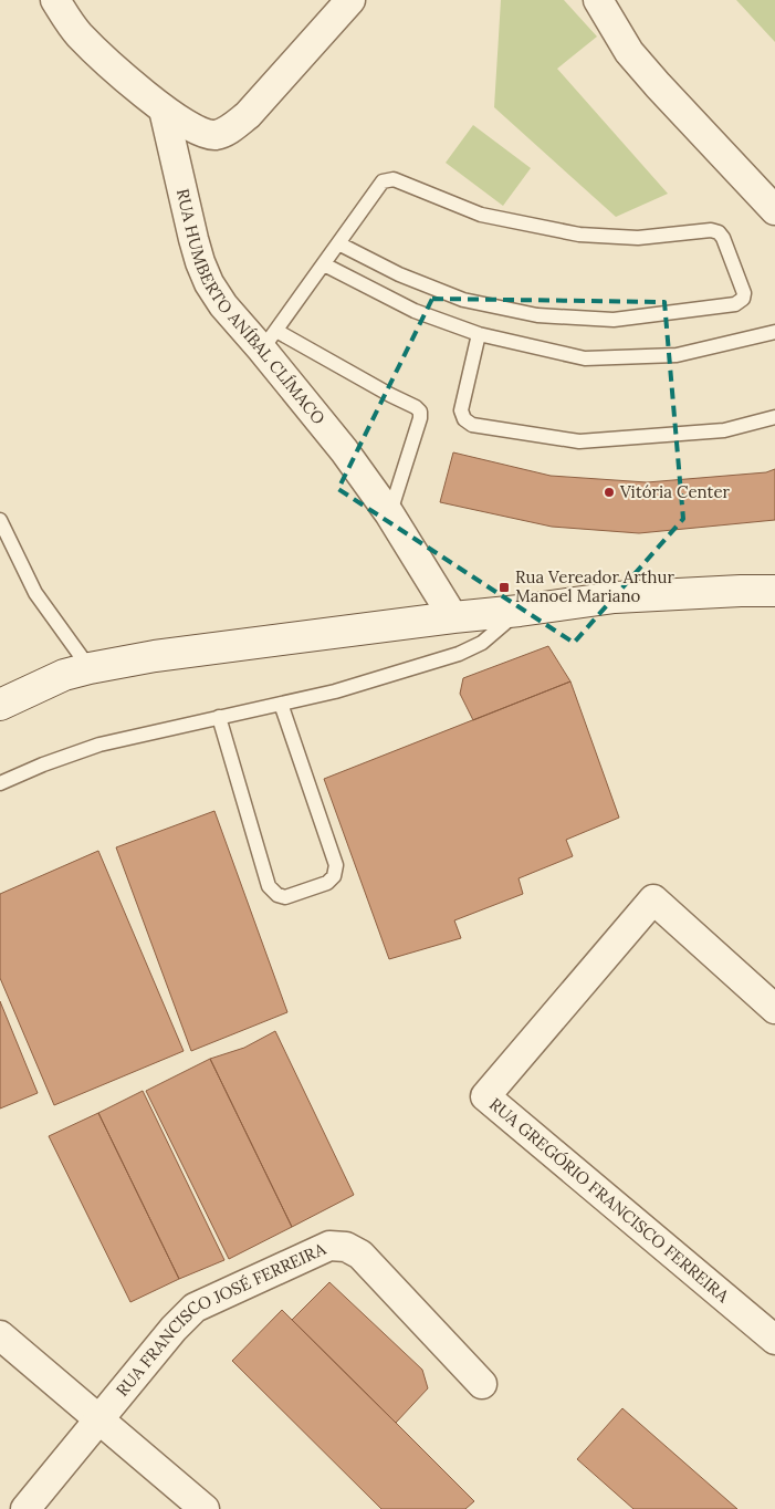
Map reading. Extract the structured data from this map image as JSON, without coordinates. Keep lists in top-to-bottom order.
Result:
{
  "streets": {
    "street": ["RUA HUMBERTO ANÍBAL CLÍMACO", "RUA GREGÓRIO FRANCISCO FERREIRA", "RUA FRANCISCO JOSÉ FERREIRA"]
  },
  "places": {
    "other": ["Vitória Center"],
    "transit": ["Rua Vereador Arthur Manoel Mariano"]
  }
}
